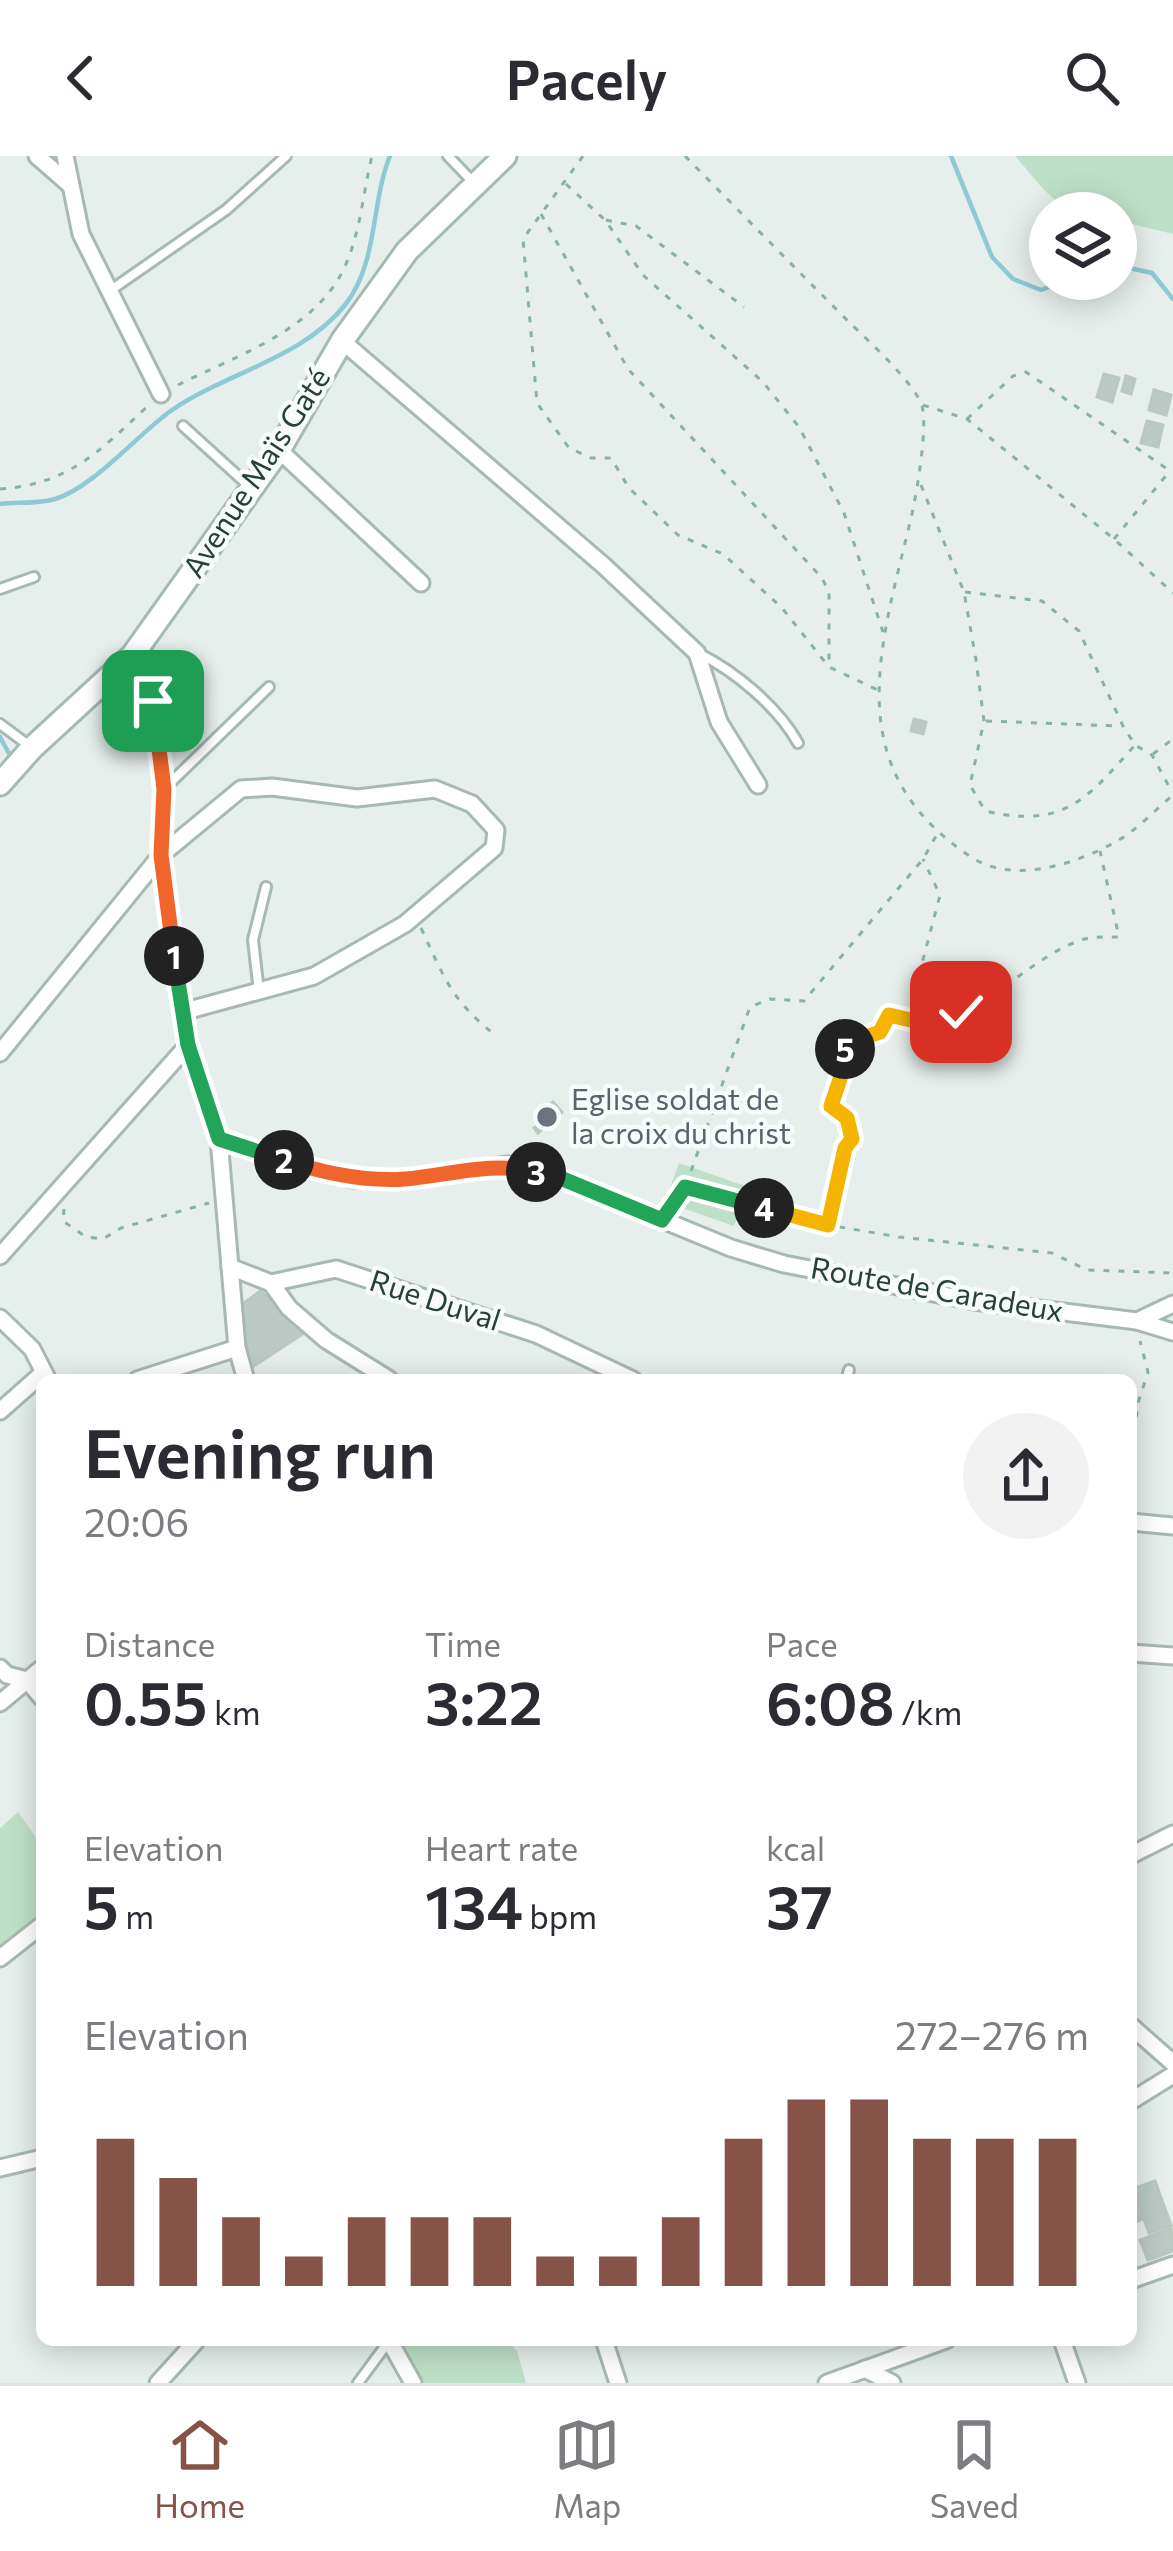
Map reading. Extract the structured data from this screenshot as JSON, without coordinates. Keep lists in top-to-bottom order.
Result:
{
  "streets": {
    "street": ["Avenue Maïs Gaté", "Route de Caradeux", "Rue Duval"]
  },
  "places": ["Eglise soldat de la croix du christ"],
  "page": {
    "header": "Pacely",
    "pins": [
      "1",
      "5",
      "2",
      "3",
      "4"
    ],
    "heading": ["Evening run", "20:06"],
    "stats": [
      ["Distance", "0.55 km"],
      ["Time", "3:22"],
      ["Pace", "6:08 /km"],
      ["Elevation", "5 m"],
      ["Heart rate", "134 bpm"],
      ["kcal", "37"]
    ],
    "chart": ["Elevation", "272–276 m"],
    "tabs": ["Home", "Map", "Saved"]
  }
}
